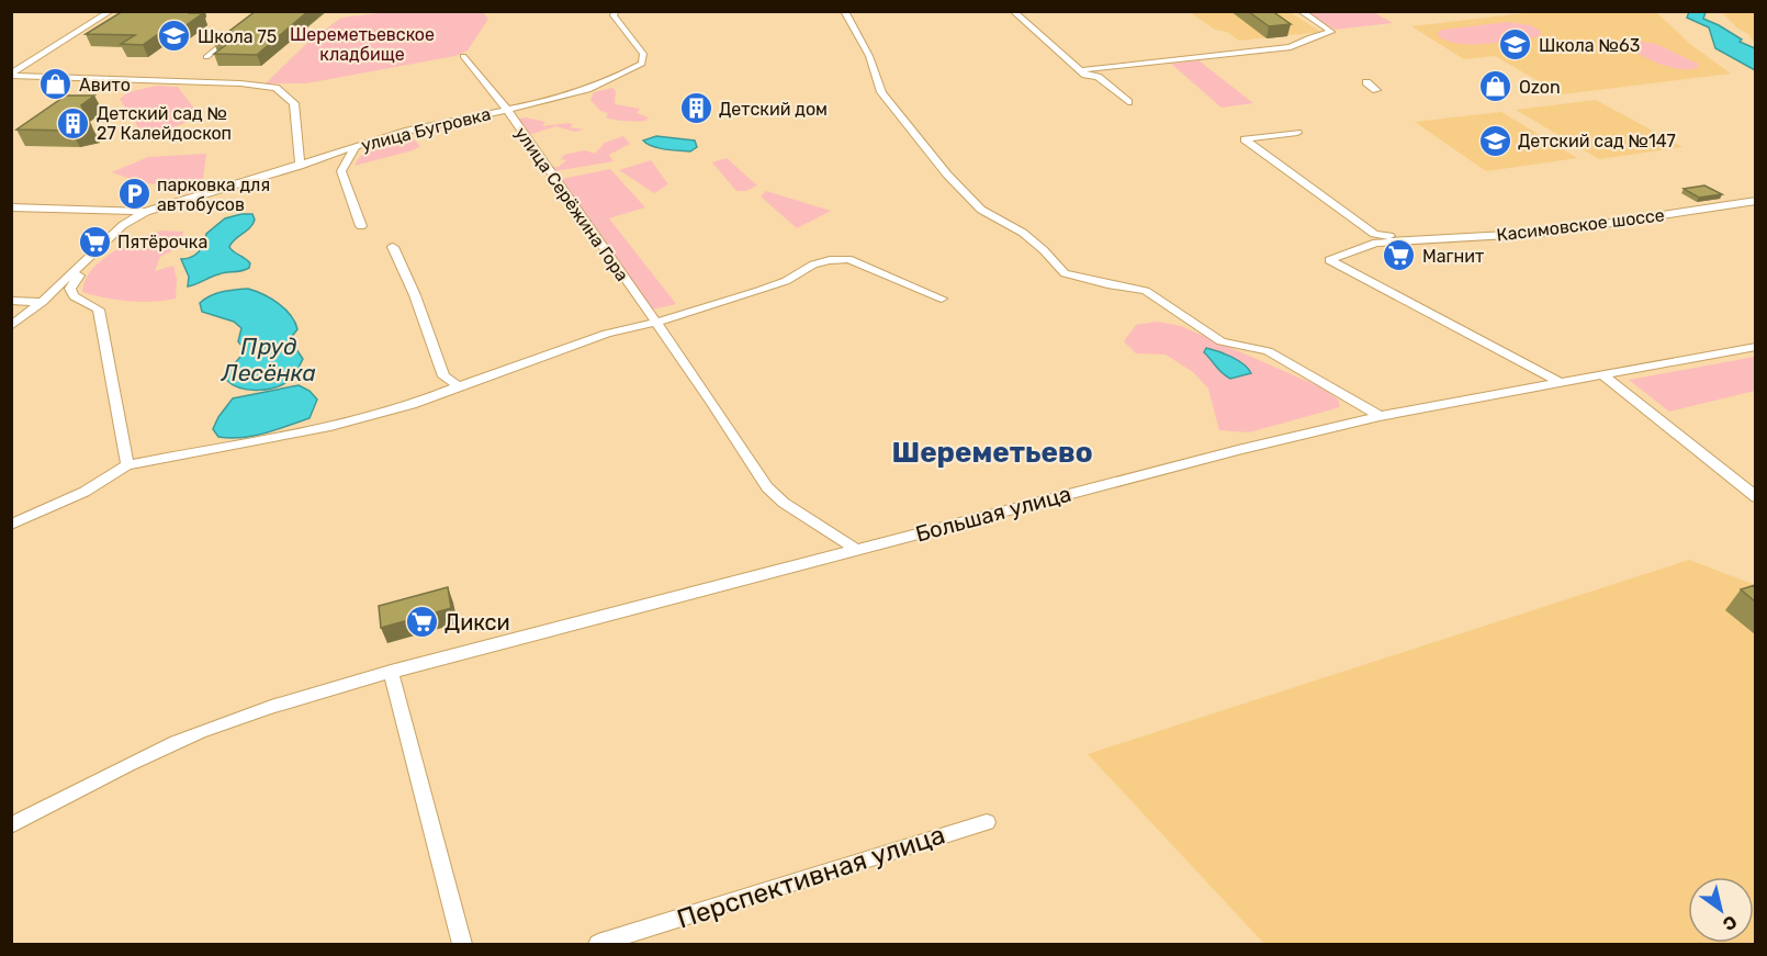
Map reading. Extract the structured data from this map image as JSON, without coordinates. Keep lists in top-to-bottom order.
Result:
{
  "streets": {
    "street": [
      "улица Бугровка",
      "улица Серёжина Гора",
      "Касимовское шоссе",
      "Большая улица",
      "Перспективная улица"
    ]
  },
  "crossings": [
    ["улица Бугровка", "улица Серёжина Гора"],
    ["улица Серёжина Гора", "Большая улица"],
    ["Касимовское шоссе", "Большая улица"]
  ],
  "districts": ["Шереметьево"],
  "water": ["Пруд Лесёнка"],
  "parks": ["Шереметьевское кладбище"],
  "places": {
    "school or university": ["Школа 75", "Школа №63", "Детский сад №147"],
    "shop": ["Авито", "Ozon"],
    "building": ["Детский дом", "Детский сад № 27 Калейдоскоп"],
    "parking": ["парковка для автобусов"],
    "supermarket": ["Пятёрочка", "Магнит", "Дикси"]
  },
  "north": "bottom right"
}
